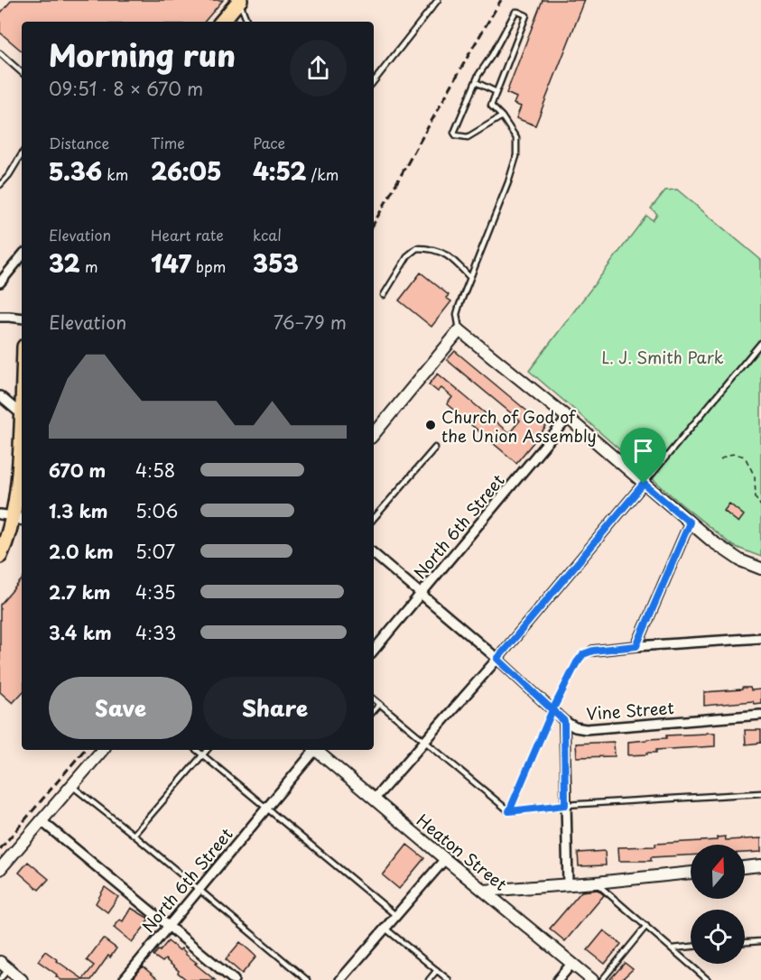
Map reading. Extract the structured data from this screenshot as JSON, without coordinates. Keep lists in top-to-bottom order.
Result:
{
  "streets": {
    "street": ["North 6th Street", "Vine Street", "Heaton Street"]
  },
  "crossings": [
    ["North 6th Street", "Vine Street"]
  ],
  "parks": ["L. J. Smith Park"],
  "places": ["Church of God of the Union Assembly"],
  "north": "top",
  "page": {
    "heading": ["Morning run", "09:51 · 8 × 670 m"],
    "stats": [
      ["Distance", "5.36 km"],
      ["Time", "26:05"],
      ["Pace", "4:52 /km"],
      ["Elevation", "32 m"],
      ["Heart rate", "147 bpm"],
      ["kcal", "353"]
    ],
    "chart": ["Elevation", "76–79 m"],
    "list": [
      {
        "name": "670 m",
        "note": "4:58"
      },
      {
        "name": "1.3 km",
        "note": "5:06"
      },
      {
        "name": "2.0 km",
        "note": "5:07"
      },
      {
        "name": "2.7 km",
        "note": "4:35"
      },
      {
        "name": "3.4 km",
        "note": "4:33"
      }
    ],
    "buttons": ["Save", "Share"]
  }
}
